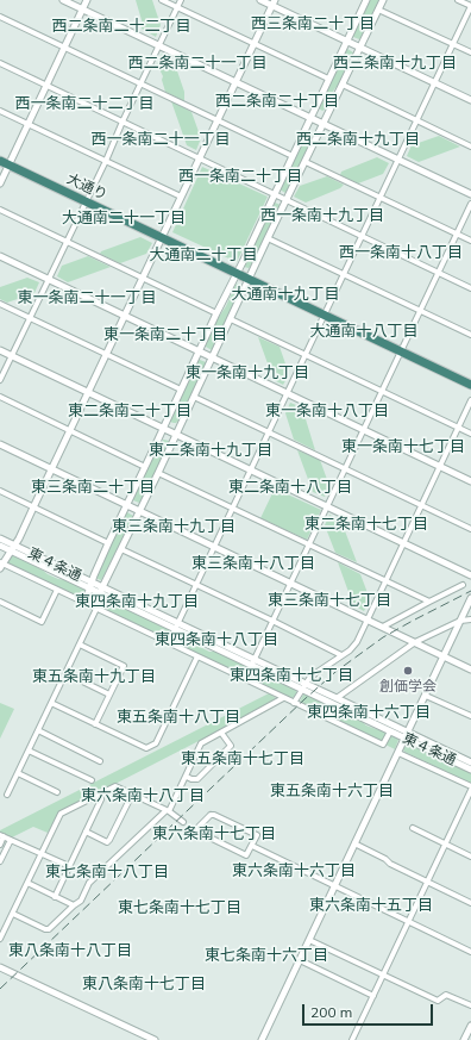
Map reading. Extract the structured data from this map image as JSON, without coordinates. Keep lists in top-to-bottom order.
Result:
{
  "streets": {
    "highway": ["大通り"],
    "street": ["東４条通"]
  },
  "districts": [
    "西三条南二十丁目",
    "西二条南二十二丁目",
    "西二条南二十一丁目",
    "西三条南十九丁目",
    "西二条南二十丁目",
    "西一条南二十二丁目",
    "西一条南二十一丁目",
    "西二条南十九丁目",
    "西一条南二十丁目",
    "西一条南十九丁目",
    "大通南二十一丁目",
    "西一条南十八丁目",
    "大通南二十丁目",
    "大通南十九丁目",
    "東一条南二十一丁目",
    "大通南十八丁目",
    "東一条南二十丁目",
    "東一条南十九丁目",
    "東二条南二十丁目",
    "東一条南十八丁目",
    "東一条南十七丁目",
    "東二条南十九丁目",
    "東三条南二十丁目",
    "東二条南十八丁目",
    "東二条南十七丁目",
    "東三条南十九丁目",
    "東三条南十八丁目",
    "東三条南十七丁目",
    "東四条南十九丁目",
    "東四条南十八丁目",
    "東四条南十七丁目",
    "東五条南十九丁目",
    "東四条南十六丁目",
    "東五条南十八丁目",
    "東五条南十七丁目",
    "東五条南十六丁目",
    "東六条南十八丁目",
    "東六条南十七丁目",
    "東六条南十六丁目",
    "東七条南十八丁目",
    "東六条南十五丁目",
    "東七条南十七丁目",
    "東八条南十八丁目",
    "東七条南十六丁目",
    "東八条南十七丁目"
  ],
  "places": ["創価学会"],
  "scale_bar": "200 m"
}
